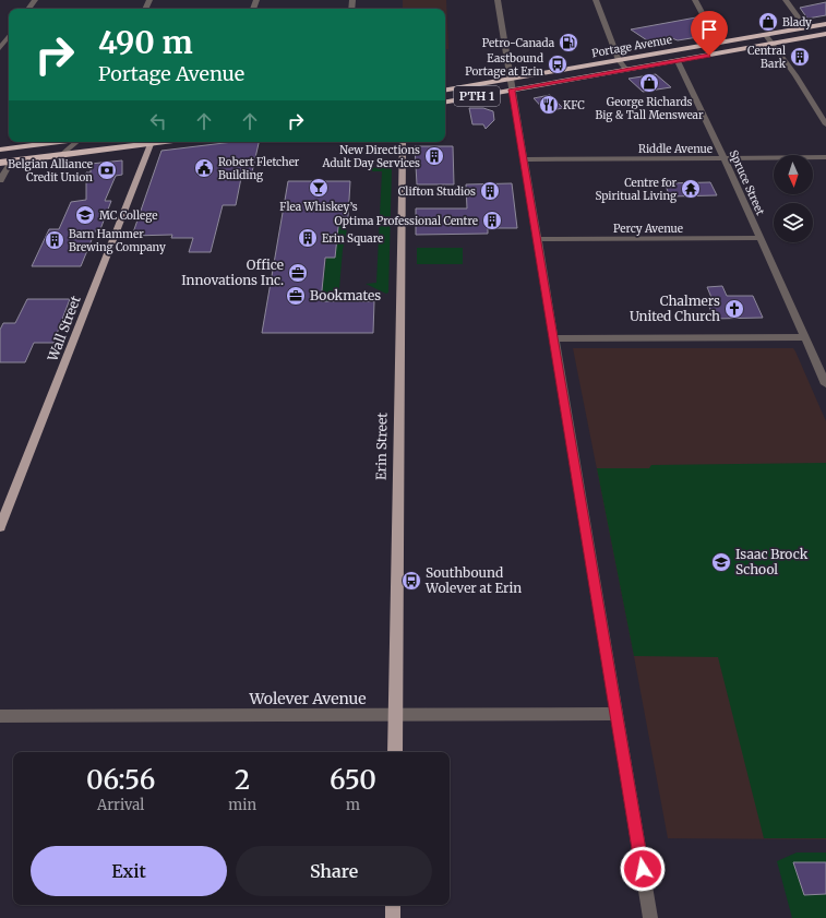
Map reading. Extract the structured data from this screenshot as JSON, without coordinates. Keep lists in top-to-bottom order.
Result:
{
  "streets": {
    "highway": ["Portage Avenue", "PTH 1"],
    "main road": ["Wall Street", "Erin Street"],
    "street": [
      "Riddle Avenue",
      "Spruce Street",
      "Percy Avenue",
      "Wolever Avenue"
    ]
  },
  "crossings": [
    ["Portage Avenue", "Spruce Street"],
    ["Riddle Avenue", "Spruce Street"],
    ["Spruce Street", "Percy Avenue"],
    ["Erin Street", "Wolever Avenue"]
  ],
  "places": {
    "shop": ["Blady", "George Richards Big & Tall Menswear"],
    "fuel station": ["Petro-Canada"],
    "building": [
      "Central Bark",
      "New Directions Adult Day Services",
      "Clifton Studios",
      "Optima Professional Centre",
      "Erin Square",
      "Barn Hammer Brewing Company"
    ],
    "bus stop": ["Eastbound Portage at Erin", "Southbound Wolever at Erin"],
    "restaurant": ["KFC"],
    "public building": ["Robert Fletcher Building"],
    "bank": ["Belgian Alliance Credit Union"],
    "bar": ["Flea Whiskey’s"],
    "temple": ["Centre for Spiritual Living"],
    "school or university": ["MC College", "Isaac Brock School"],
    "office": ["Office Innovations Inc.", "Bookmates"],
    "church": ["Chalmers United Church"]
  },
  "north": "bottom",
  "page": {
    "turn": ["490 m", "Portage Avenue"],
    "eta": [
      "06:56",
      "Arrival",
      "2",
      "min",
      "650",
      "m"
    ],
    "buttons": ["Exit", "Share"]
  }
}
